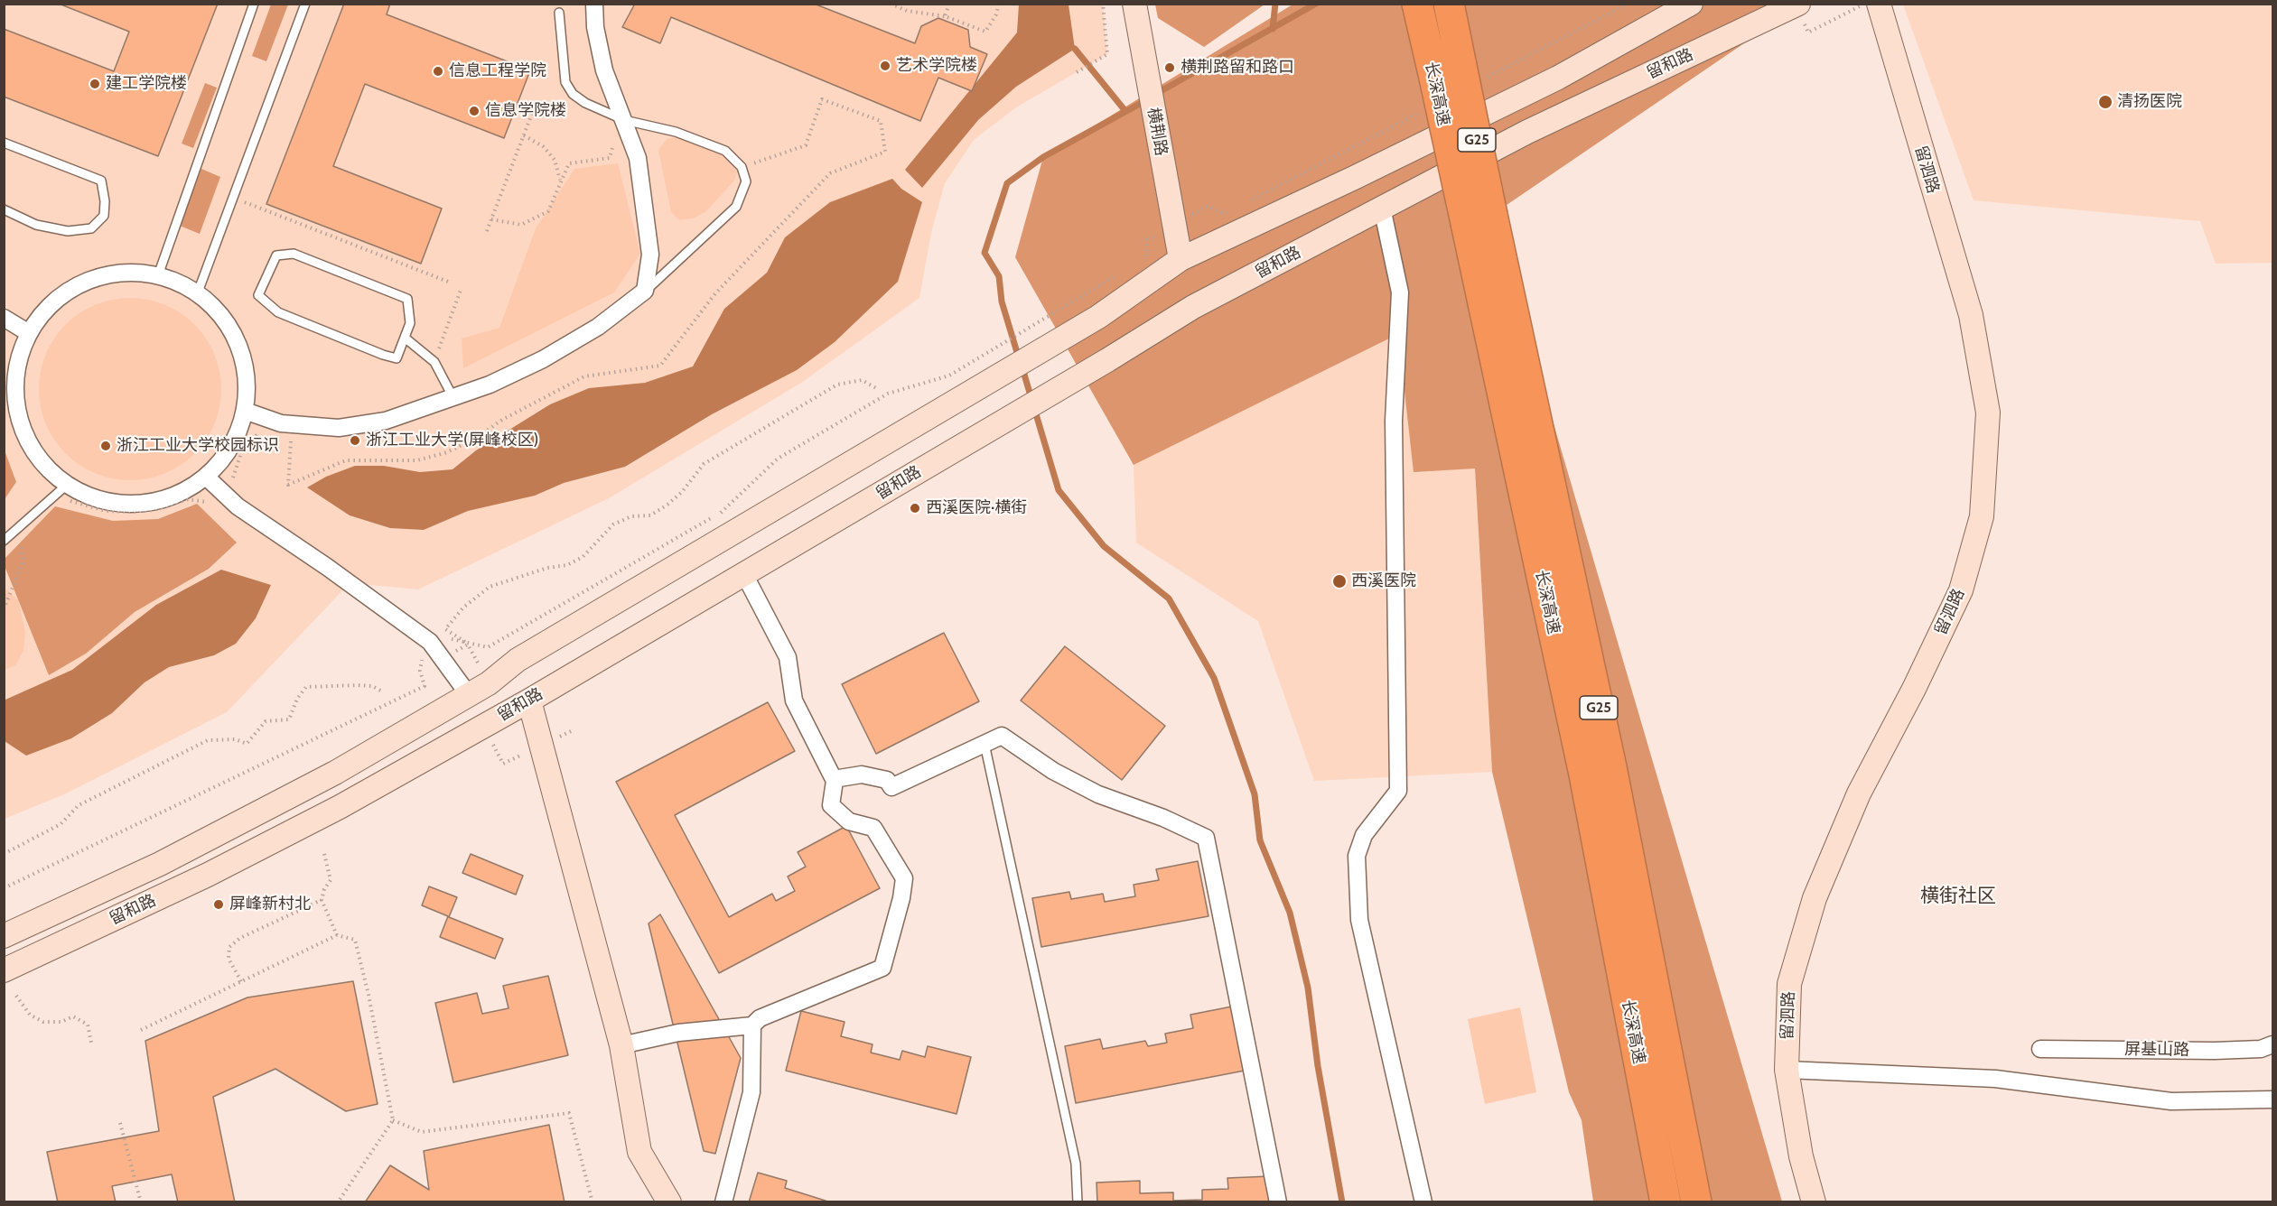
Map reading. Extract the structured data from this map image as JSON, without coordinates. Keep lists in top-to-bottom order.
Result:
{
  "streets": {
    "highway": ["长深高速", "G25"],
    "main road": ["留和路", "横荆路", "留泗路"],
    "street": ["屏基山路"]
  },
  "crossings": [
    ["留和路", "横荆路"]
  ],
  "districts": ["横街社区"],
  "places": [
    "艺术学院楼",
    "横荆路留和路口",
    "信息工程学院",
    "建工学院楼",
    "清扬医院",
    "信息学院楼",
    "浙江工业大学(屏峰校区)",
    "浙江工业大学校园标识",
    "西溪医院·横街",
    "西溪医院",
    "屏峰新村北"
  ]
}
